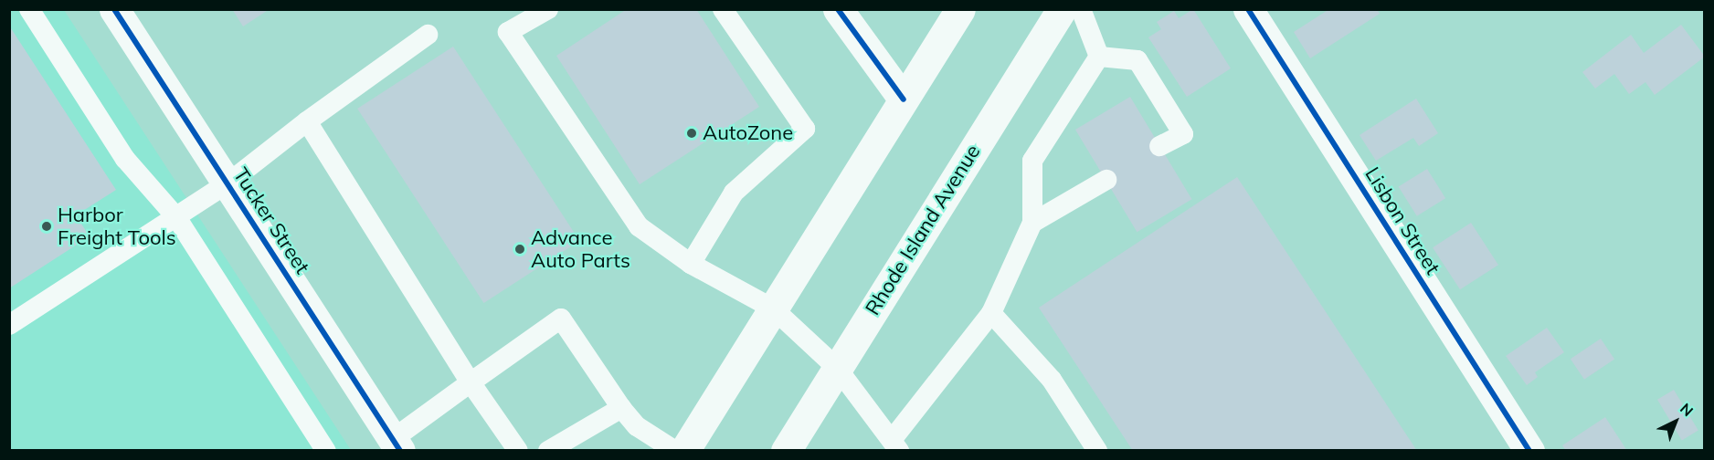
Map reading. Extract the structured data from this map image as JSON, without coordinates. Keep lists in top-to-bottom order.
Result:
{
  "streets": {
    "street": ["Tucker Street", "Lisbon Street", "Rhode Island Avenue"]
  },
  "places": ["AutoZone", "Harbor Freight Tools", "Advance Auto Parts"],
  "north": "top right"
}
